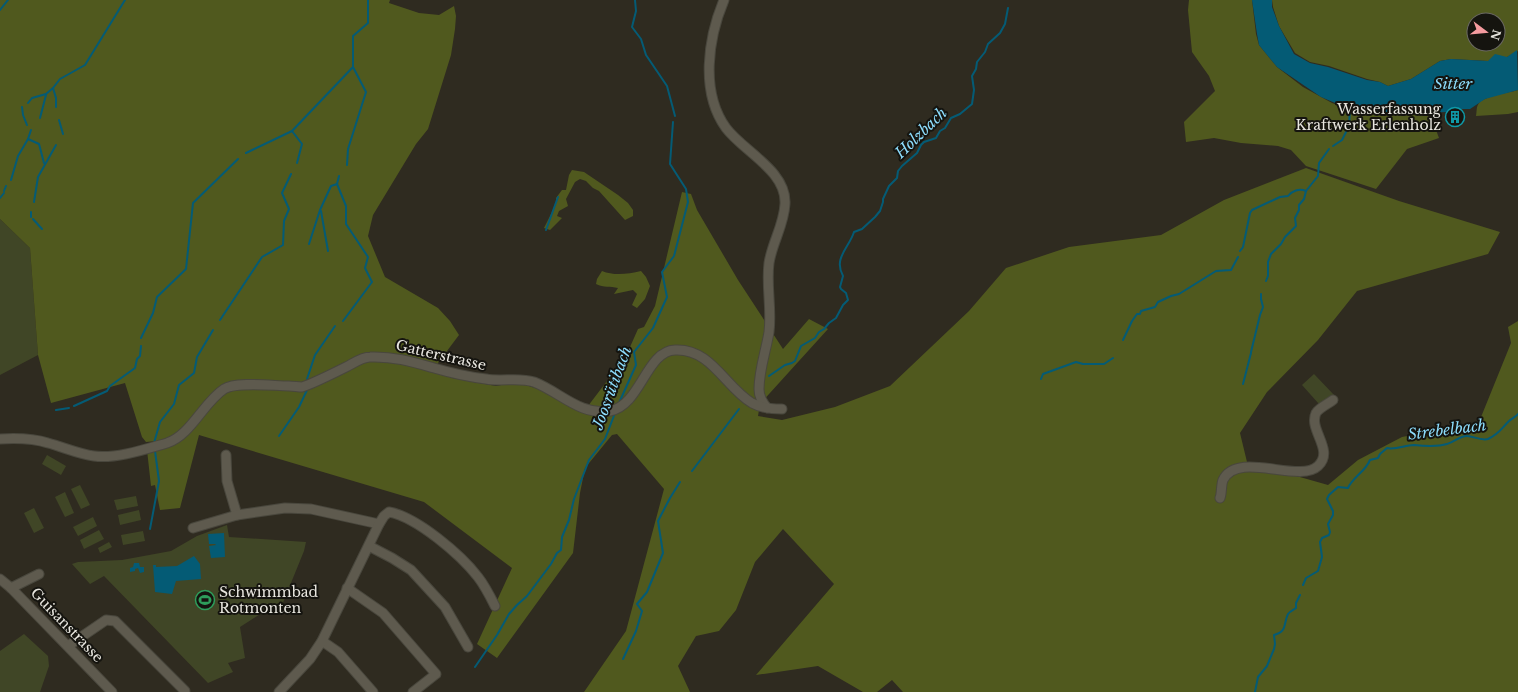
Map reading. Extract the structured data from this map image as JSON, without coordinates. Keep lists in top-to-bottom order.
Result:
{
  "streets": {
    "street": ["Gatterstrasse", "Guisanstrasse"]
  },
  "water": [
    "Sitter",
    "Holzbach",
    "Joosrütibach",
    "Strebelbach"
  ],
  "places": {
    "building": ["Wasserfassung Kraftwerk Erlenholz"],
    "sports": ["Schwimmbad Rotmonten"]
  },
  "north": "right"
}
